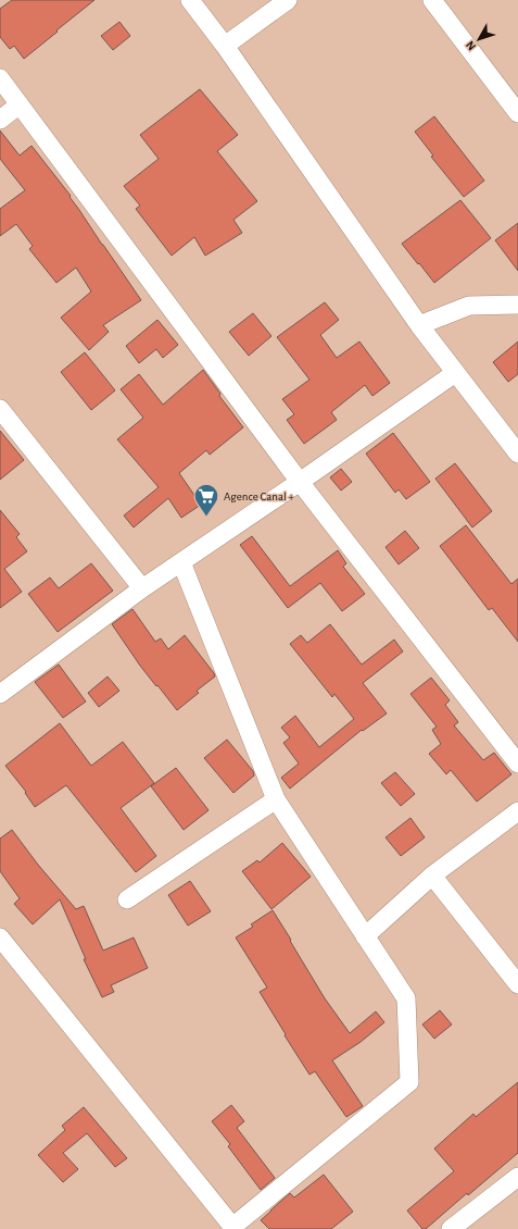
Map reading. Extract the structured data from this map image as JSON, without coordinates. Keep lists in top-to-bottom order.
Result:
{
  "places": {
    "supermarket": ["Agence Canal +"]
  },
  "north": "bottom left"
}
